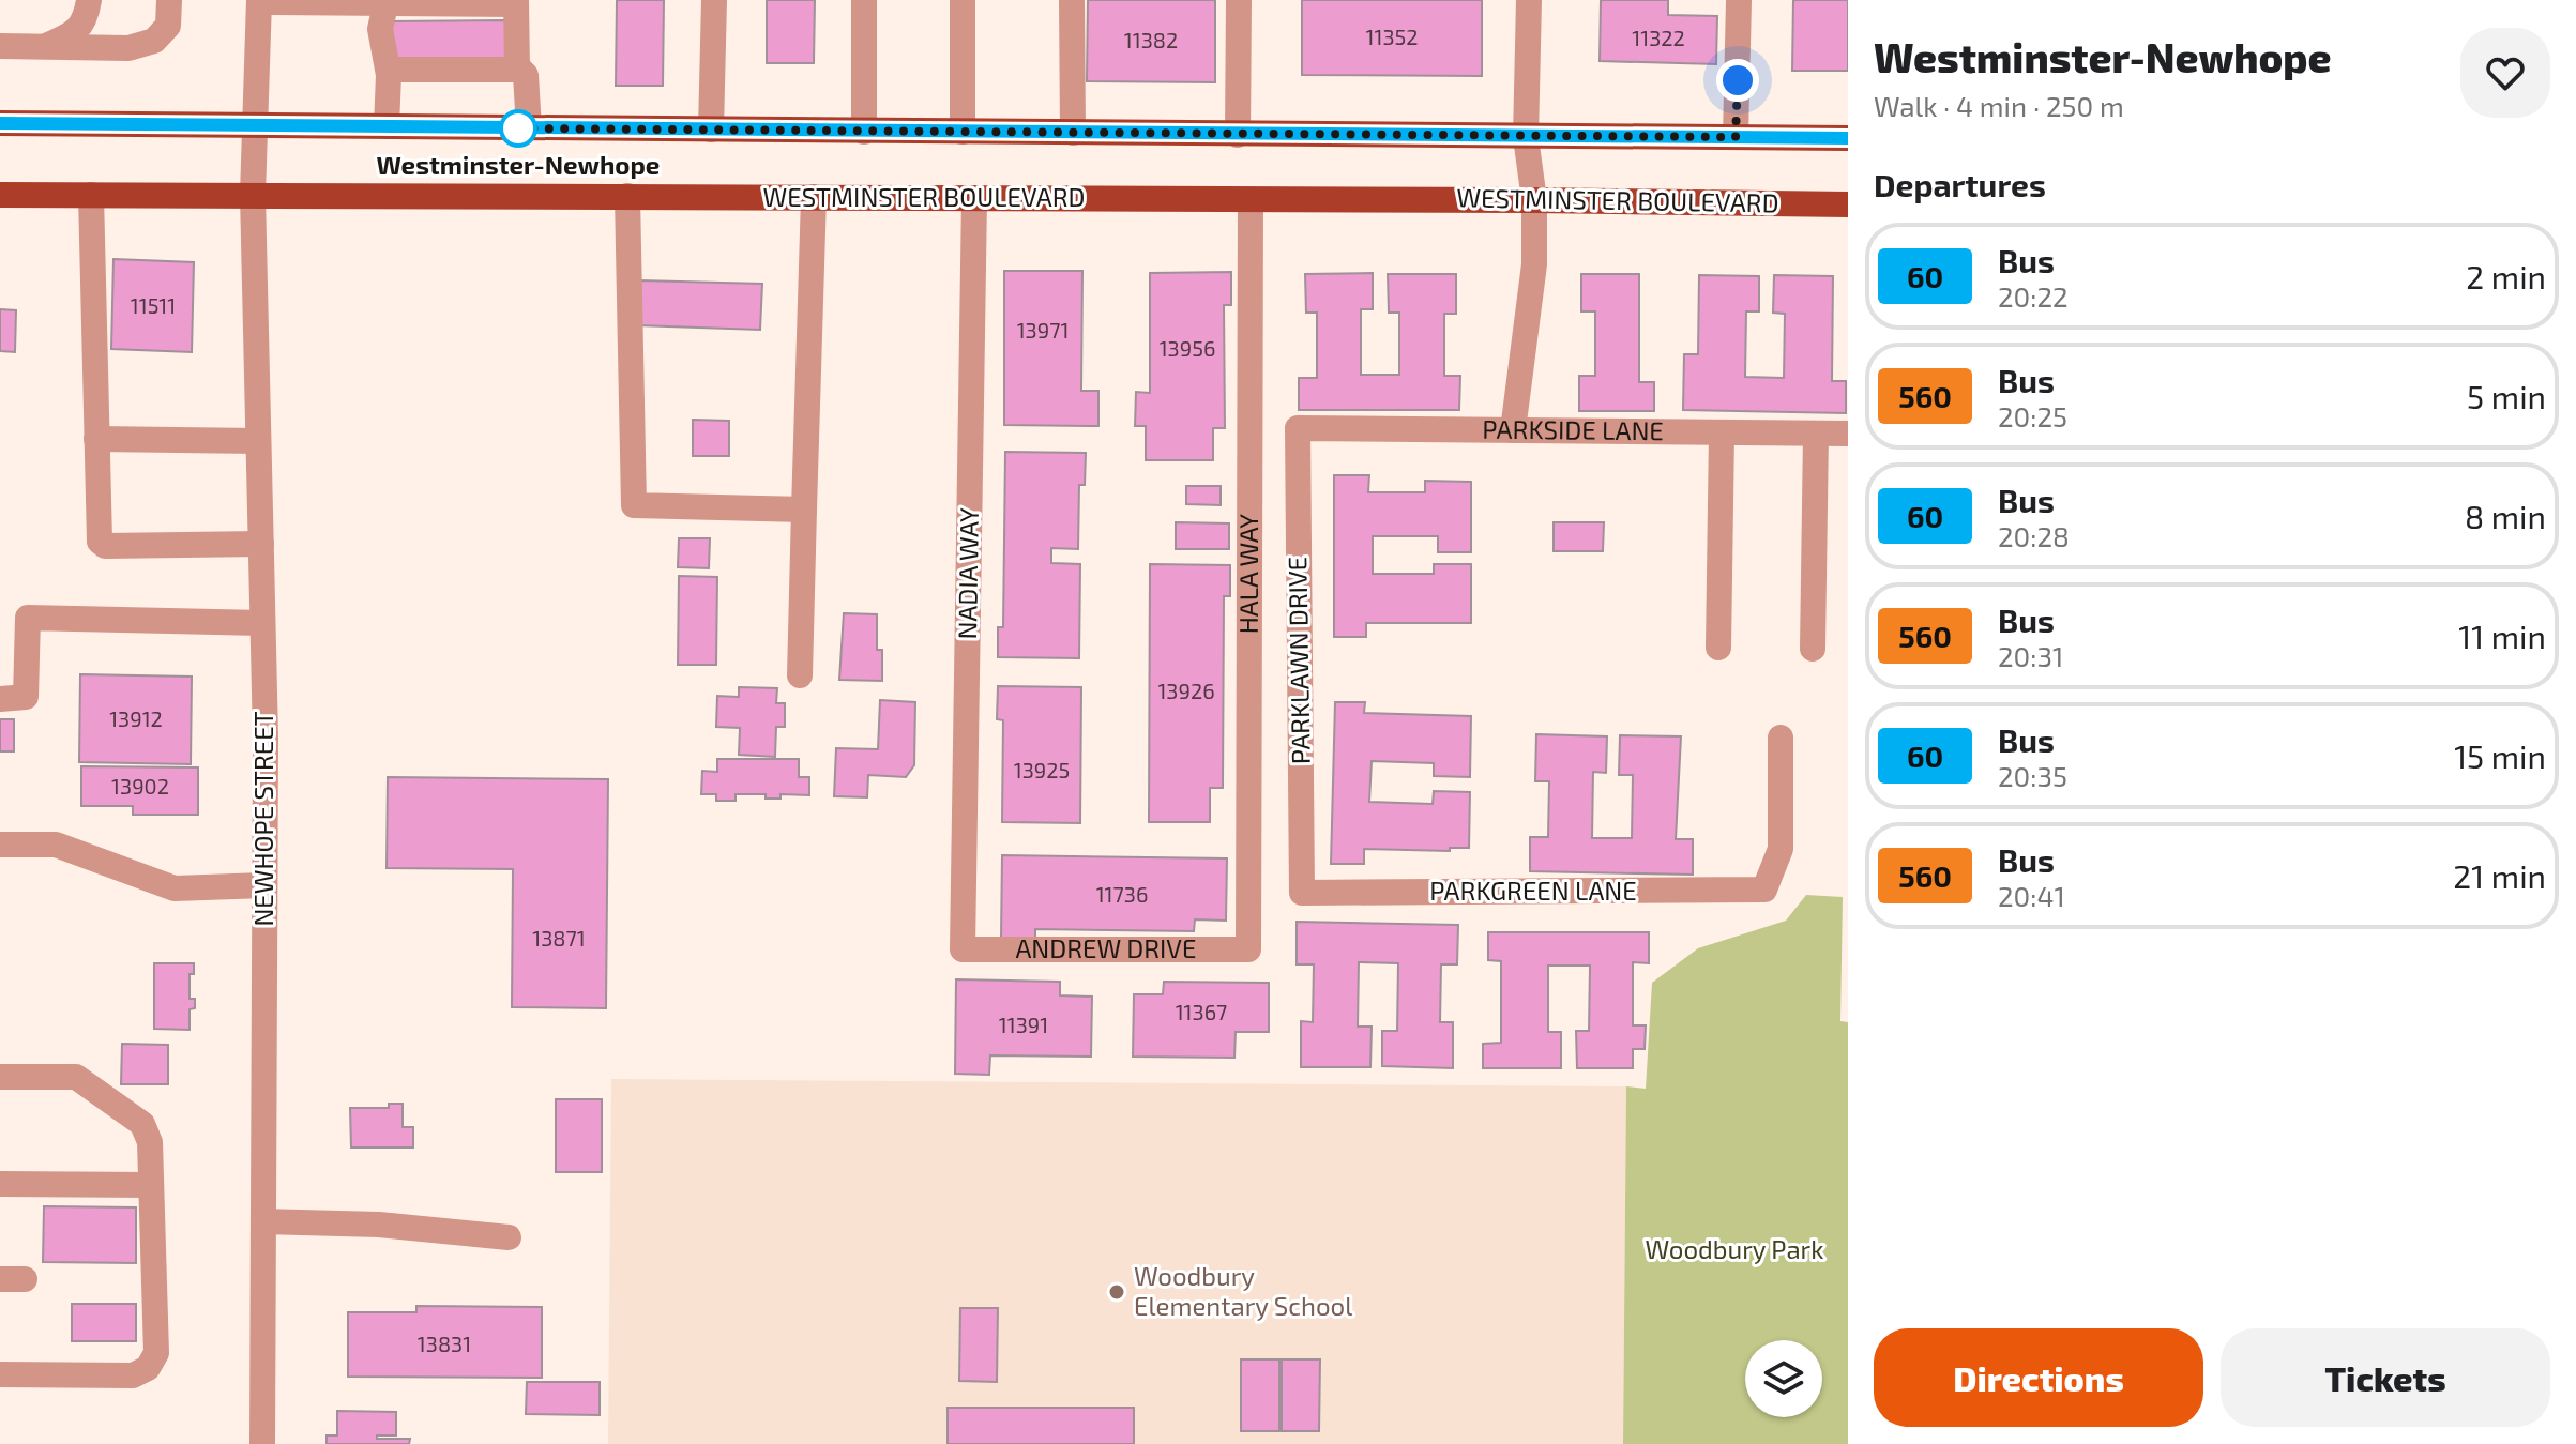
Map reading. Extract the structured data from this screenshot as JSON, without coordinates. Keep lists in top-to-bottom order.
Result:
{
  "streets": {
    "main road": ["WESTMINSTER BOULEVARD"],
    "street": [
      "PARKSIDE LANE",
      "NADIA WAY",
      "HALA WAY",
      "PARKLAWN DRIVE",
      "NEWHOPE STREET",
      "PARKGREEN LANE",
      "ANDREW DRIVE"
    ]
  },
  "crossings": [
    ["WESTMINSTER BOULEVARD", "NADIA WAY"],
    ["WESTMINSTER BOULEVARD", "HALA WAY"],
    ["WESTMINSTER BOULEVARD", "NEWHOPE STREET"],
    ["PARKSIDE LANE", "PARKLAWN DRIVE"],
    ["NADIA WAY", "ANDREW DRIVE"],
    ["HALA WAY", "ANDREW DRIVE"],
    ["PARKLAWN DRIVE", "PARKGREEN LANE"]
  ],
  "parks": ["Woodbury Park"],
  "places": ["Westminster-Newhope", "Woodbury Elementary School"],
  "lines": ["bus line 60"],
  "house_numbers": [
    "11352",
    "11322",
    "11382",
    "11511",
    "13971",
    "13956",
    "13926",
    "13912",
    "13925",
    "13902",
    "11736",
    "13871",
    "11367",
    "11391",
    "13831"
  ],
  "page": {
    "heading": [
      ["Westminster-Newhope", "Walk · 4 min · 250 m"],
      "Departures"
    ],
    "list": [
      {
        "mark": "60",
        "name": "Bus",
        "note": "20:22",
        "value": "2 min"
      },
      {
        "mark": "560",
        "name": "Bus",
        "note": "20:25",
        "value": "5 min"
      },
      {
        "mark": "60",
        "name": "Bus",
        "note": "20:28",
        "value": "8 min"
      },
      {
        "mark": "560",
        "name": "Bus",
        "note": "20:31",
        "value": "11 min"
      },
      {
        "mark": "60",
        "name": "Bus",
        "note": "20:35",
        "value": "15 min"
      },
      {
        "mark": "560",
        "name": "Bus",
        "note": "20:41",
        "value": "21 min"
      }
    ],
    "buttons": ["Directions", "Tickets"]
  }
}
